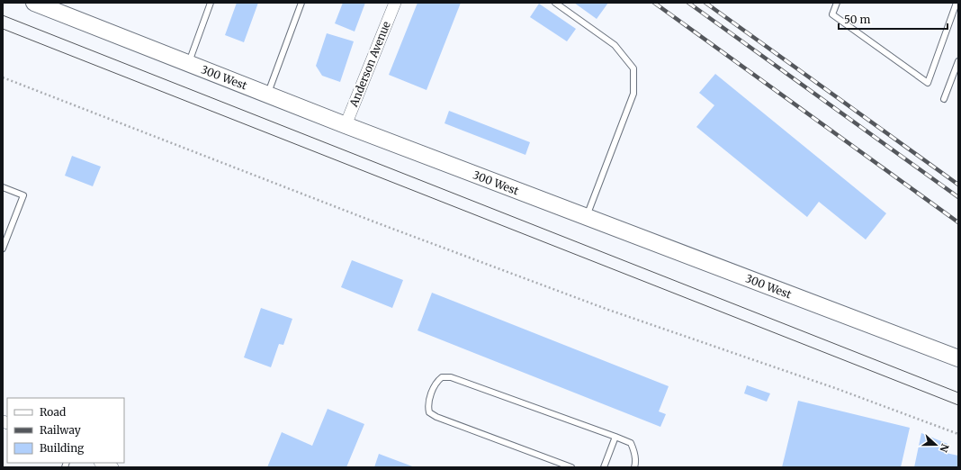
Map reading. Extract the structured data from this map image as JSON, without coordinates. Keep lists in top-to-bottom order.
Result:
{
  "streets": {
    "street": ["Anderson Avenue", "300 West"]
  },
  "crossings": [
    ["Anderson Avenue", "300 West"]
  ],
  "legend": ["Road", "Railway", "Building"],
  "scale_bar": "50 m",
  "north": "right"
}
